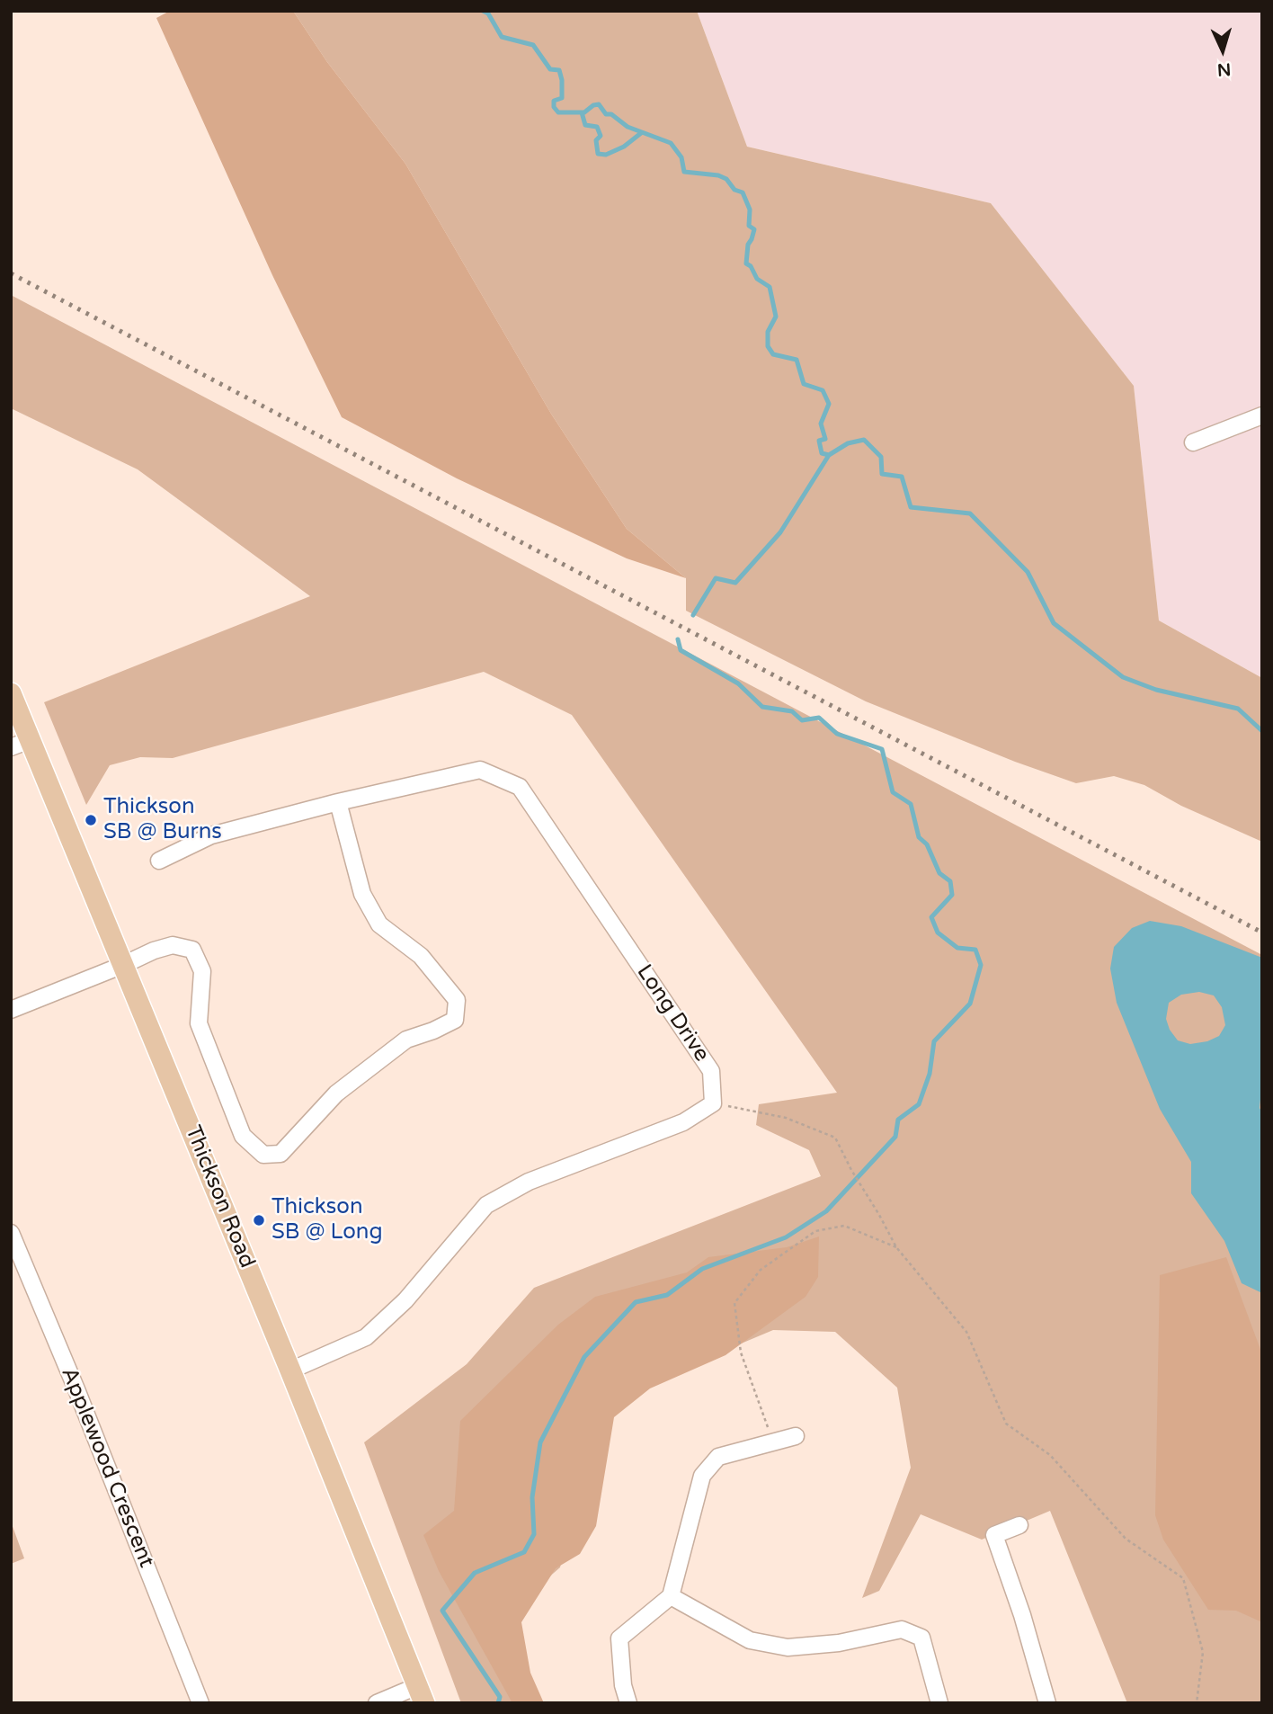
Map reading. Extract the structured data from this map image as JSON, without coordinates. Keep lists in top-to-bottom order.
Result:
{
  "streets": {
    "main road": ["Thickson Road"],
    "street": ["Long Drive", "Applewood Crescent"]
  },
  "places": ["Thickson SB @ Burns", "Thickson SB @ Long"],
  "north": "bottom"
}
